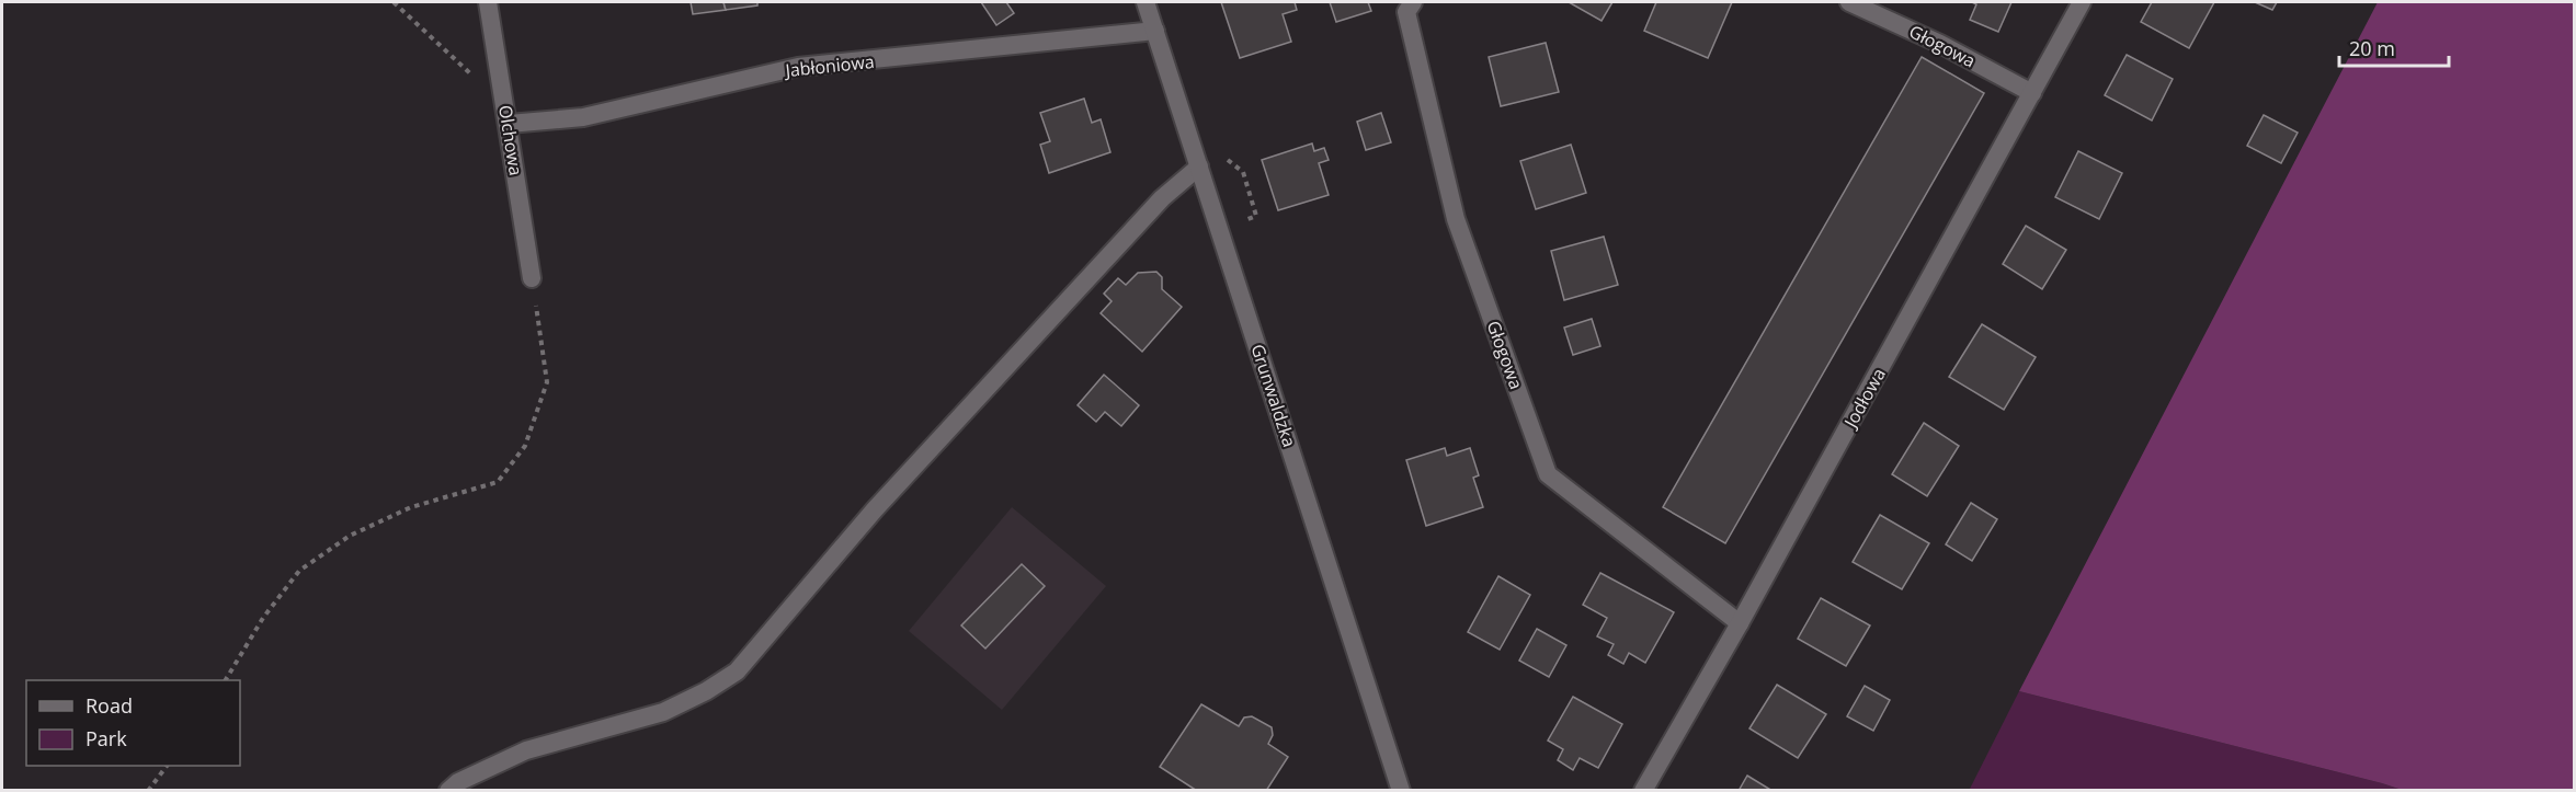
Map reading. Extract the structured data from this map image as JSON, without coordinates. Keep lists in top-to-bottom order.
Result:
{
  "streets": {
    "street": [
      "Głogowa",
      "Jabłoniowa",
      "Olchowa",
      "Grunwaldzka",
      "Jodłowa"
    ]
  },
  "crossings": [
    ["Głogowa", "Jodłowa"],
    ["Jabłoniowa", "Olchowa"],
    ["Jabłoniowa", "Grunwaldzka"]
  ],
  "legend": ["Road", "Park"],
  "scale_bar": "20 m"
}
